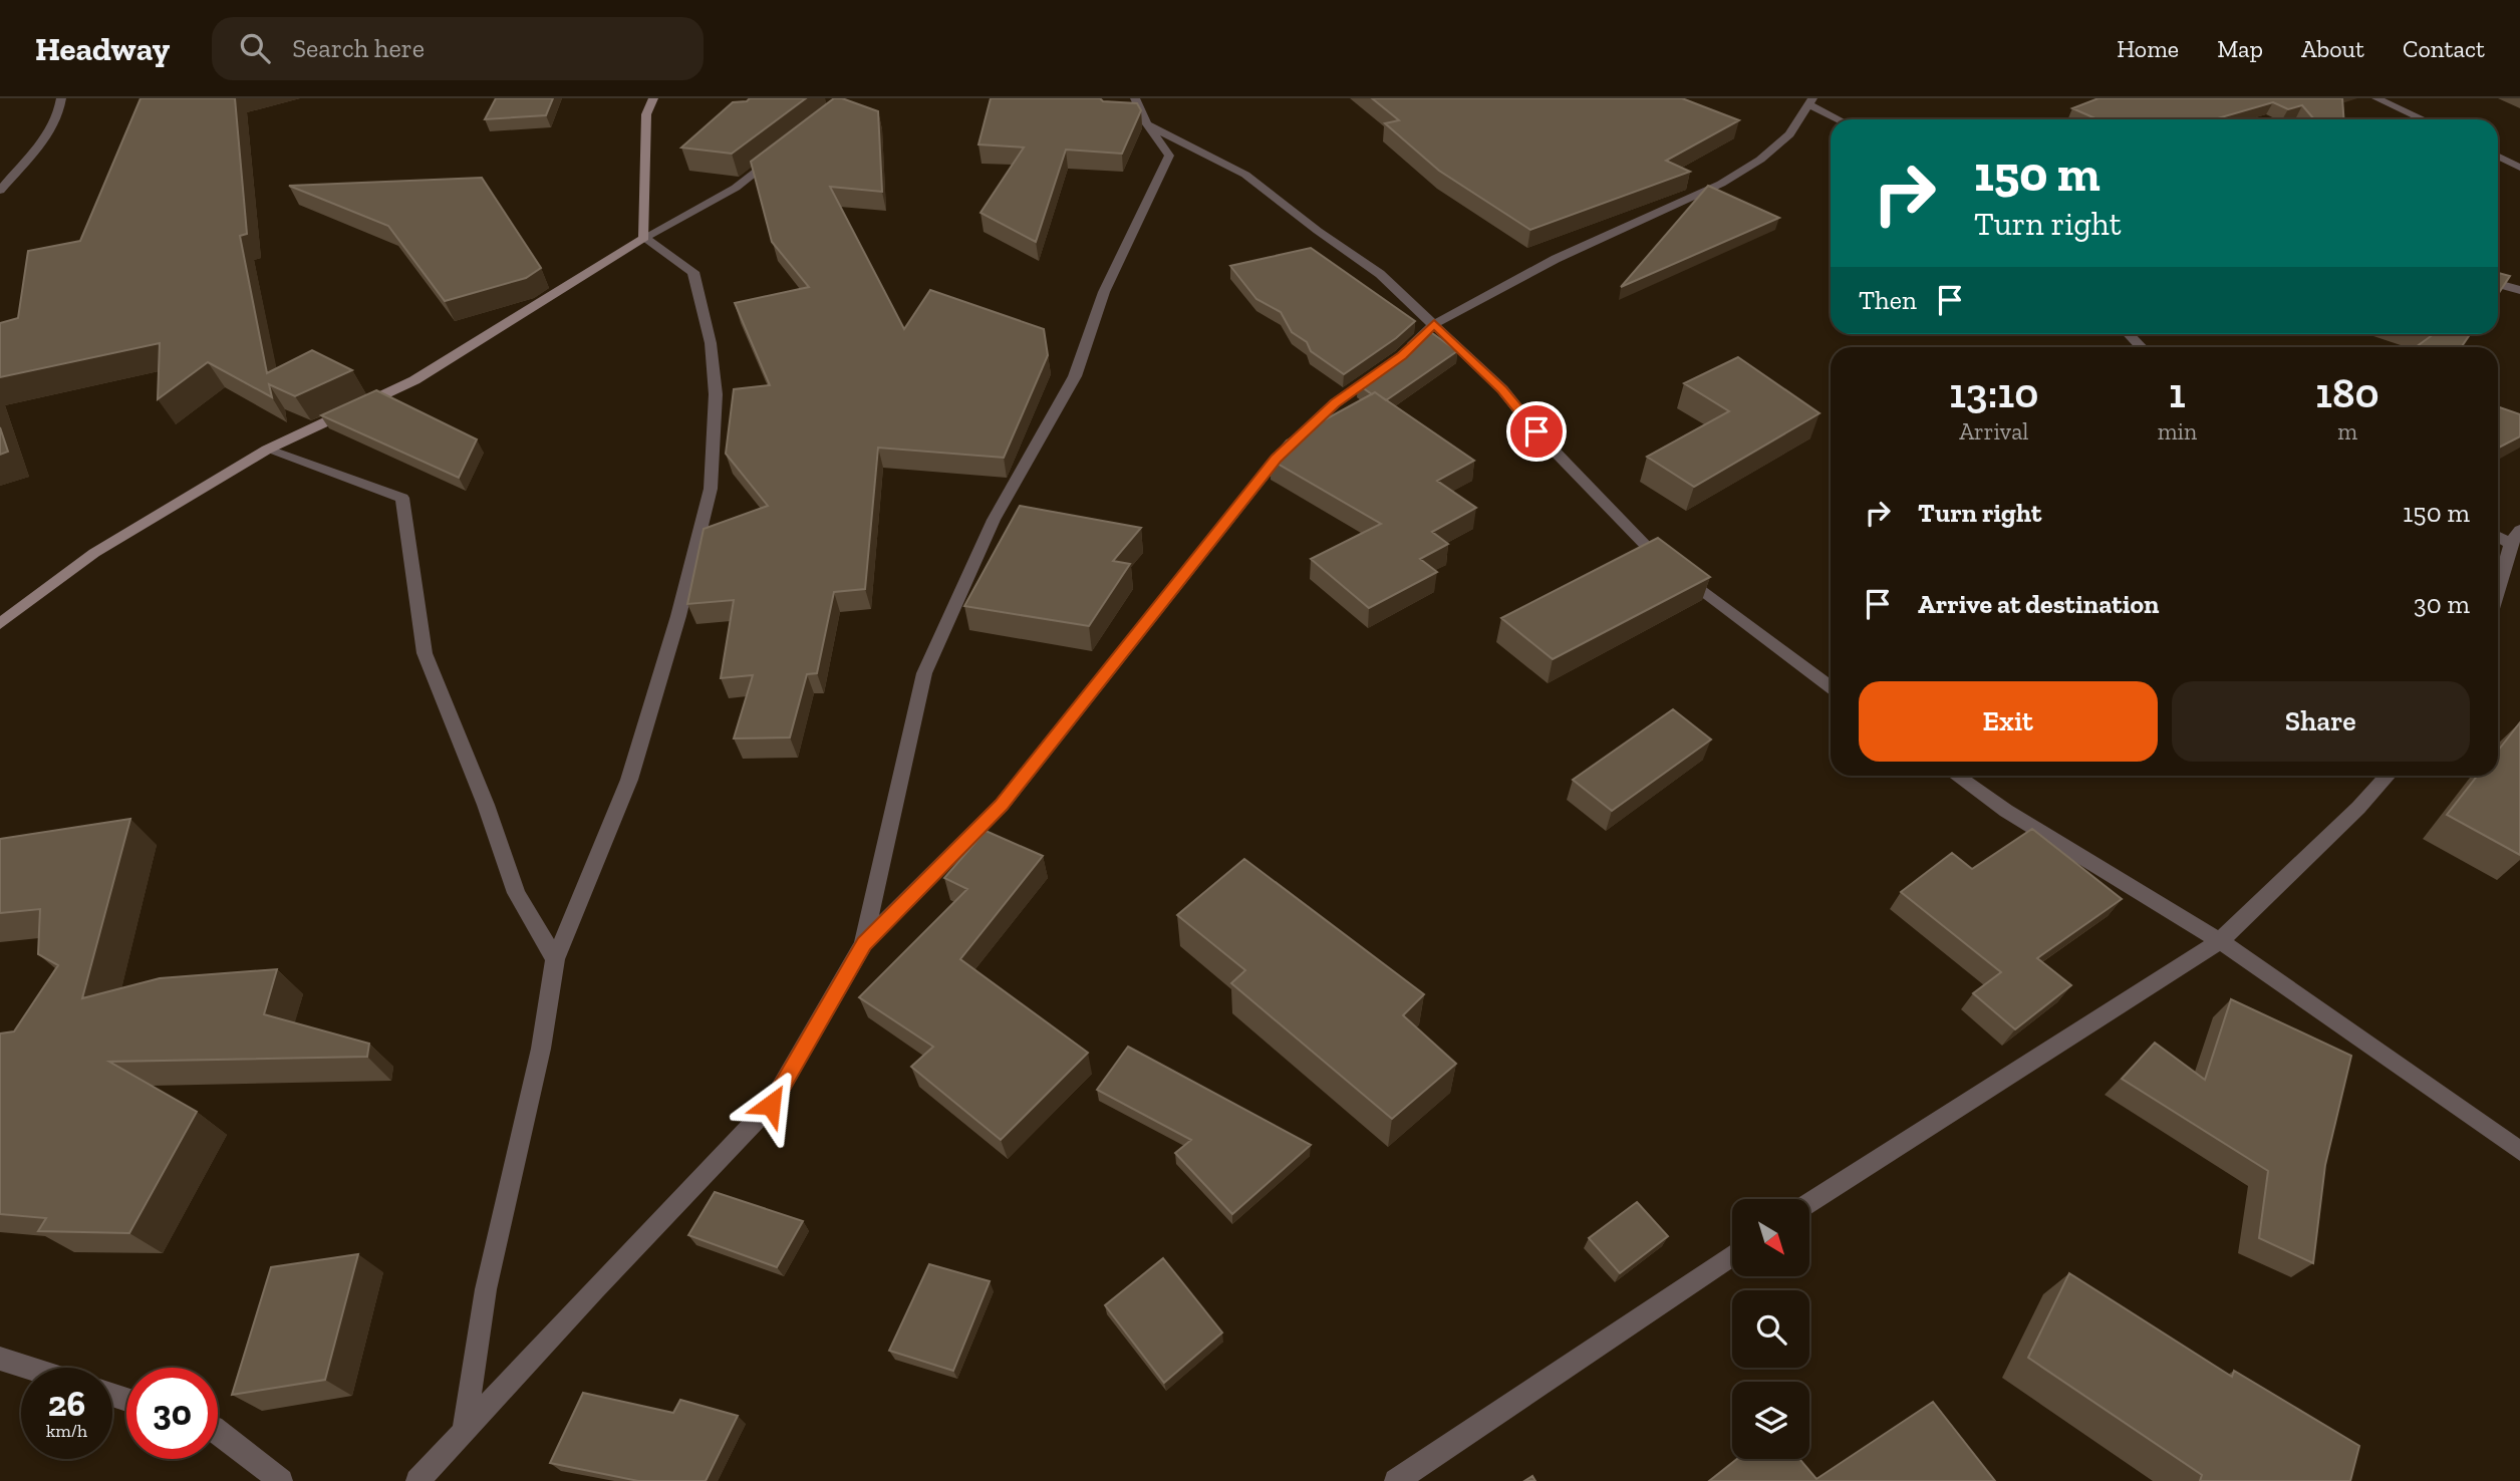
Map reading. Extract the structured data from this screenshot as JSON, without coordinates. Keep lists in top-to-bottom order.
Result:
{
  "north": "bottom right",
  "page": {
    "header": "Headway",
    "search": "Search here",
    "nav": [
      "Home",
      "Map",
      "About",
      "Contact"
    ],
    "turn": ["150 m", "Turn right"],
    "then": "Then",
    "eta": [
      "13:10",
      "Arrival",
      "1",
      "min",
      "180",
      "m"
    ],
    "list": [
      {
        "name": "Turn right",
        "value": "150 m"
      },
      {
        "name": "Arrive at destination",
        "value": "30 m"
      }
    ],
    "buttons": ["Exit", "Share"],
    "speed": "26 km/h",
    "limit": "30"
  }
}
